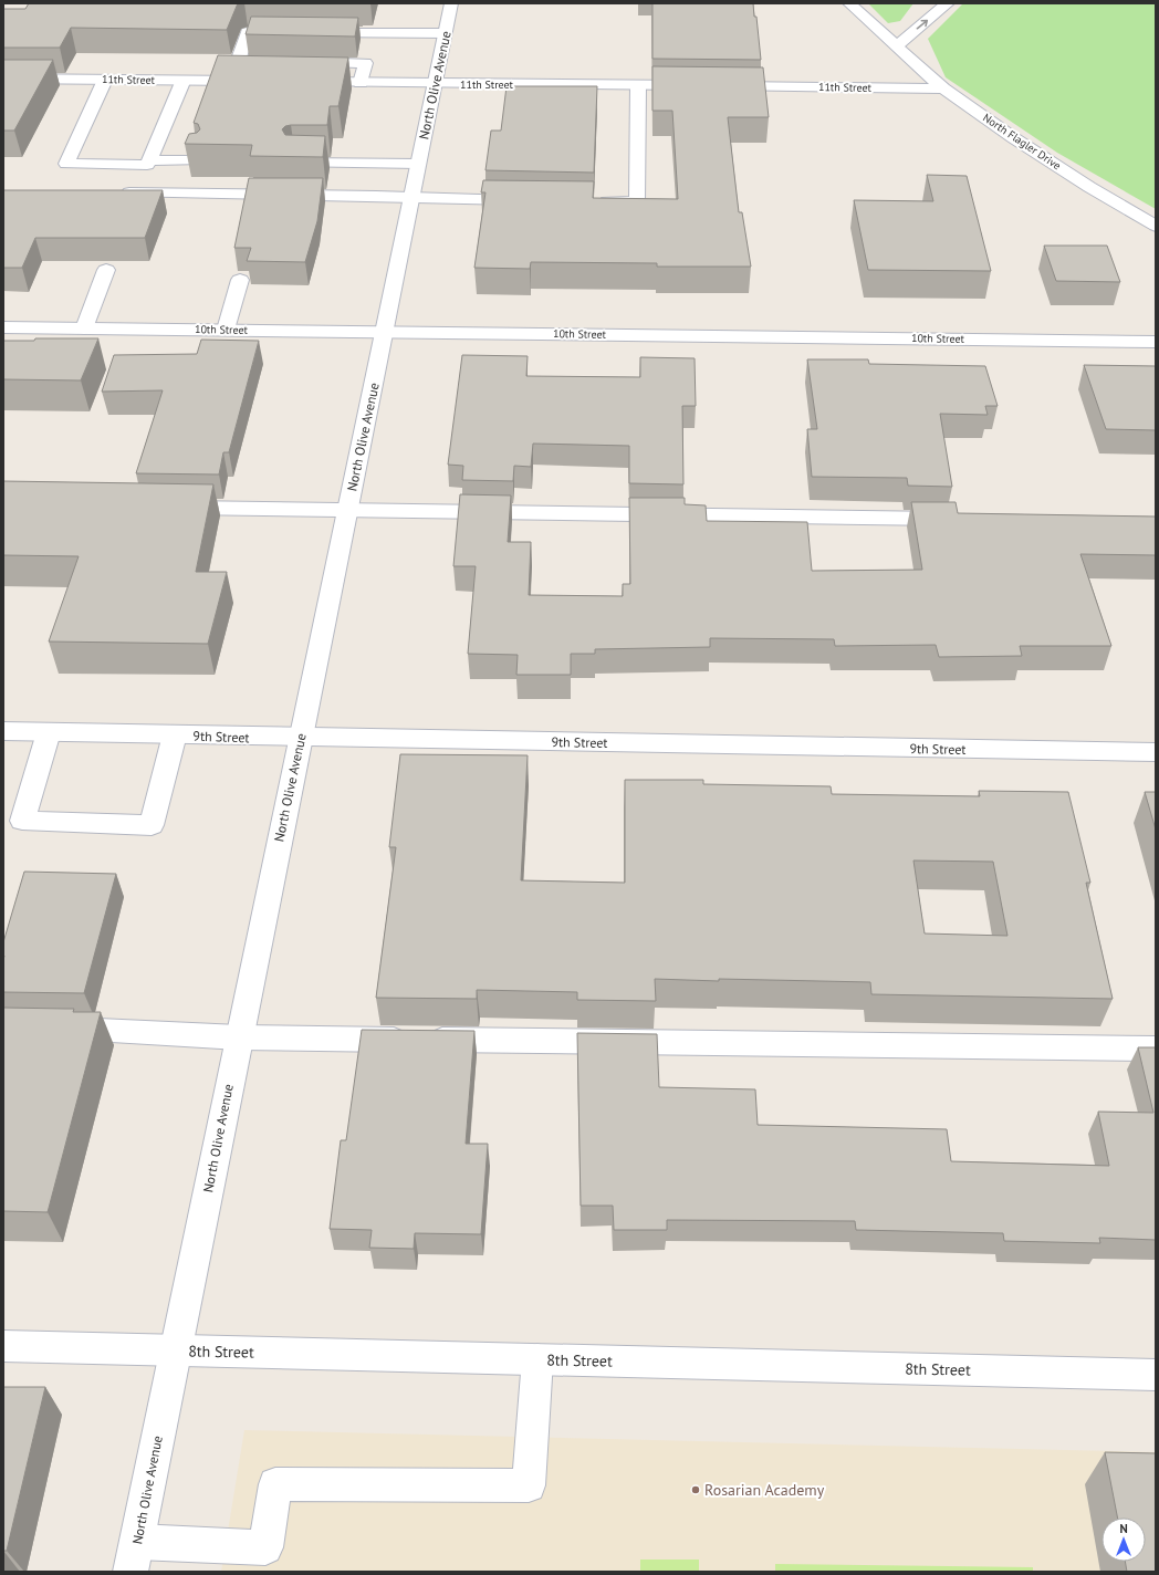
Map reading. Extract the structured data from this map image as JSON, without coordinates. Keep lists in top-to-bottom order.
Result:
{
  "streets": {
    "street": [
      "11th Street",
      "North Olive Avenue",
      "North Flagler Drive",
      "10th Street",
      "9th Street",
      "8th Street"
    ]
  },
  "crossings": [
    ["11th Street", "North Olive Avenue"],
    ["11th Street", "North Flagler Drive"],
    ["North Olive Avenue", "10th Street"],
    ["North Olive Avenue", "9th Street"],
    ["North Olive Avenue", "8th Street"]
  ],
  "places": ["Rosarian Academy"],
  "north": "top"
}
